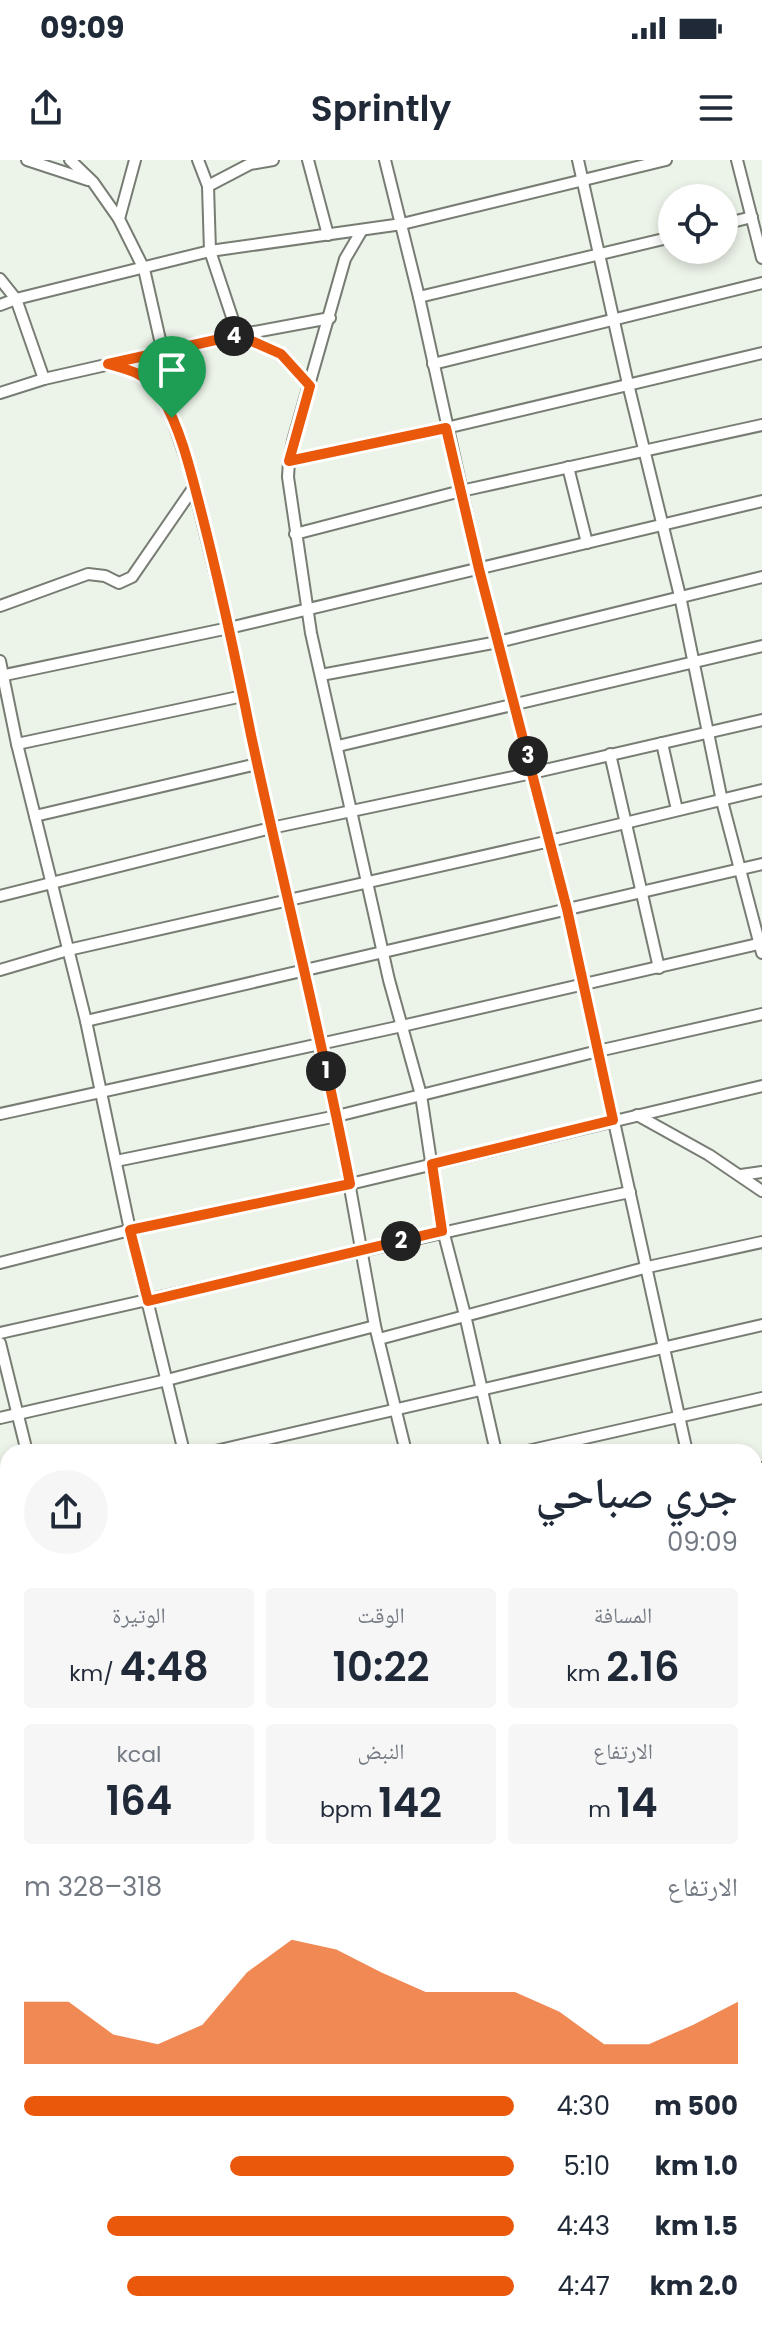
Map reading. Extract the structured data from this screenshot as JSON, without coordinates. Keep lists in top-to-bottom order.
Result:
{
  "page": {
    "status": "09:09",
    "header": "Sprintly",
    "pins": [
      "4",
      "3",
      "1",
      "2"
    ],
    "heading": ["جري صباحي", "09:09"],
    "stats": [
      ["المسافة", "2.16 km"],
      ["الوقت", "10:22"],
      ["الوتيرة", "4:48 /km"],
      ["الارتفاع", "14 m"],
      ["النبض", "142 bpm"],
      ["kcal", "164"]
    ],
    "chart": ["الارتفاع", "318–328 m"],
    "list": [
      {
        "name": "500 m",
        "note": "4:30"
      },
      {
        "name": "1.0 km",
        "note": "5:10"
      },
      {
        "name": "1.5 km",
        "note": "4:43"
      },
      {
        "name": "2.0 km",
        "note": "4:47"
      }
    ]
  }
}
